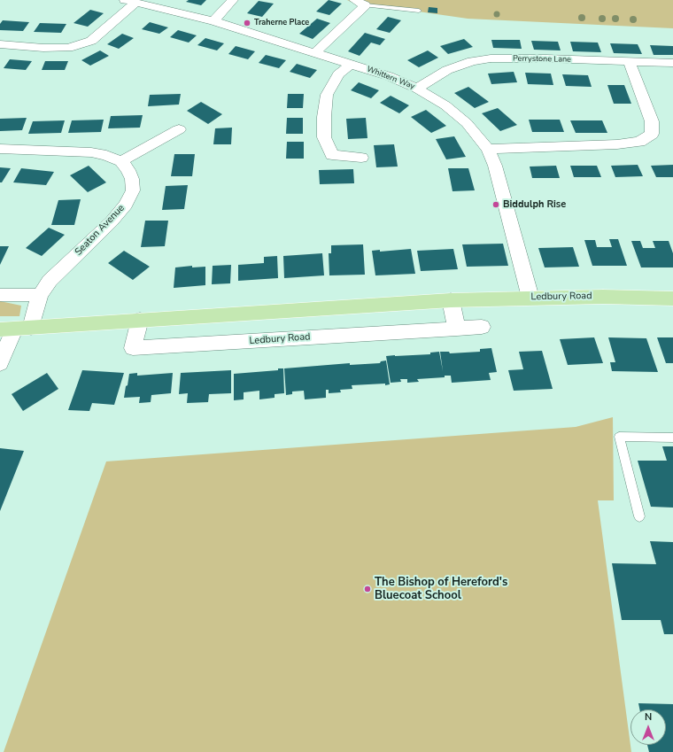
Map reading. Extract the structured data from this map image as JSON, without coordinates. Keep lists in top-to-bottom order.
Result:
{
  "streets": {
    "highway": ["Ledbury Road"],
    "street": ["Perrystone Lane", "Whittern Way", "Seaton Avenue"]
  },
  "crossings": [
    ["Perrystone Lane", "Whittern Way"],
    ["Whittern Way", "Ledbury Road"],
    ["Seaton Avenue", "Ledbury Road"]
  ],
  "places": ["Traherne Place", "Biddulph Rise", "The Bishop of Hereford's Bluecoat School"],
  "north": "top"
}
